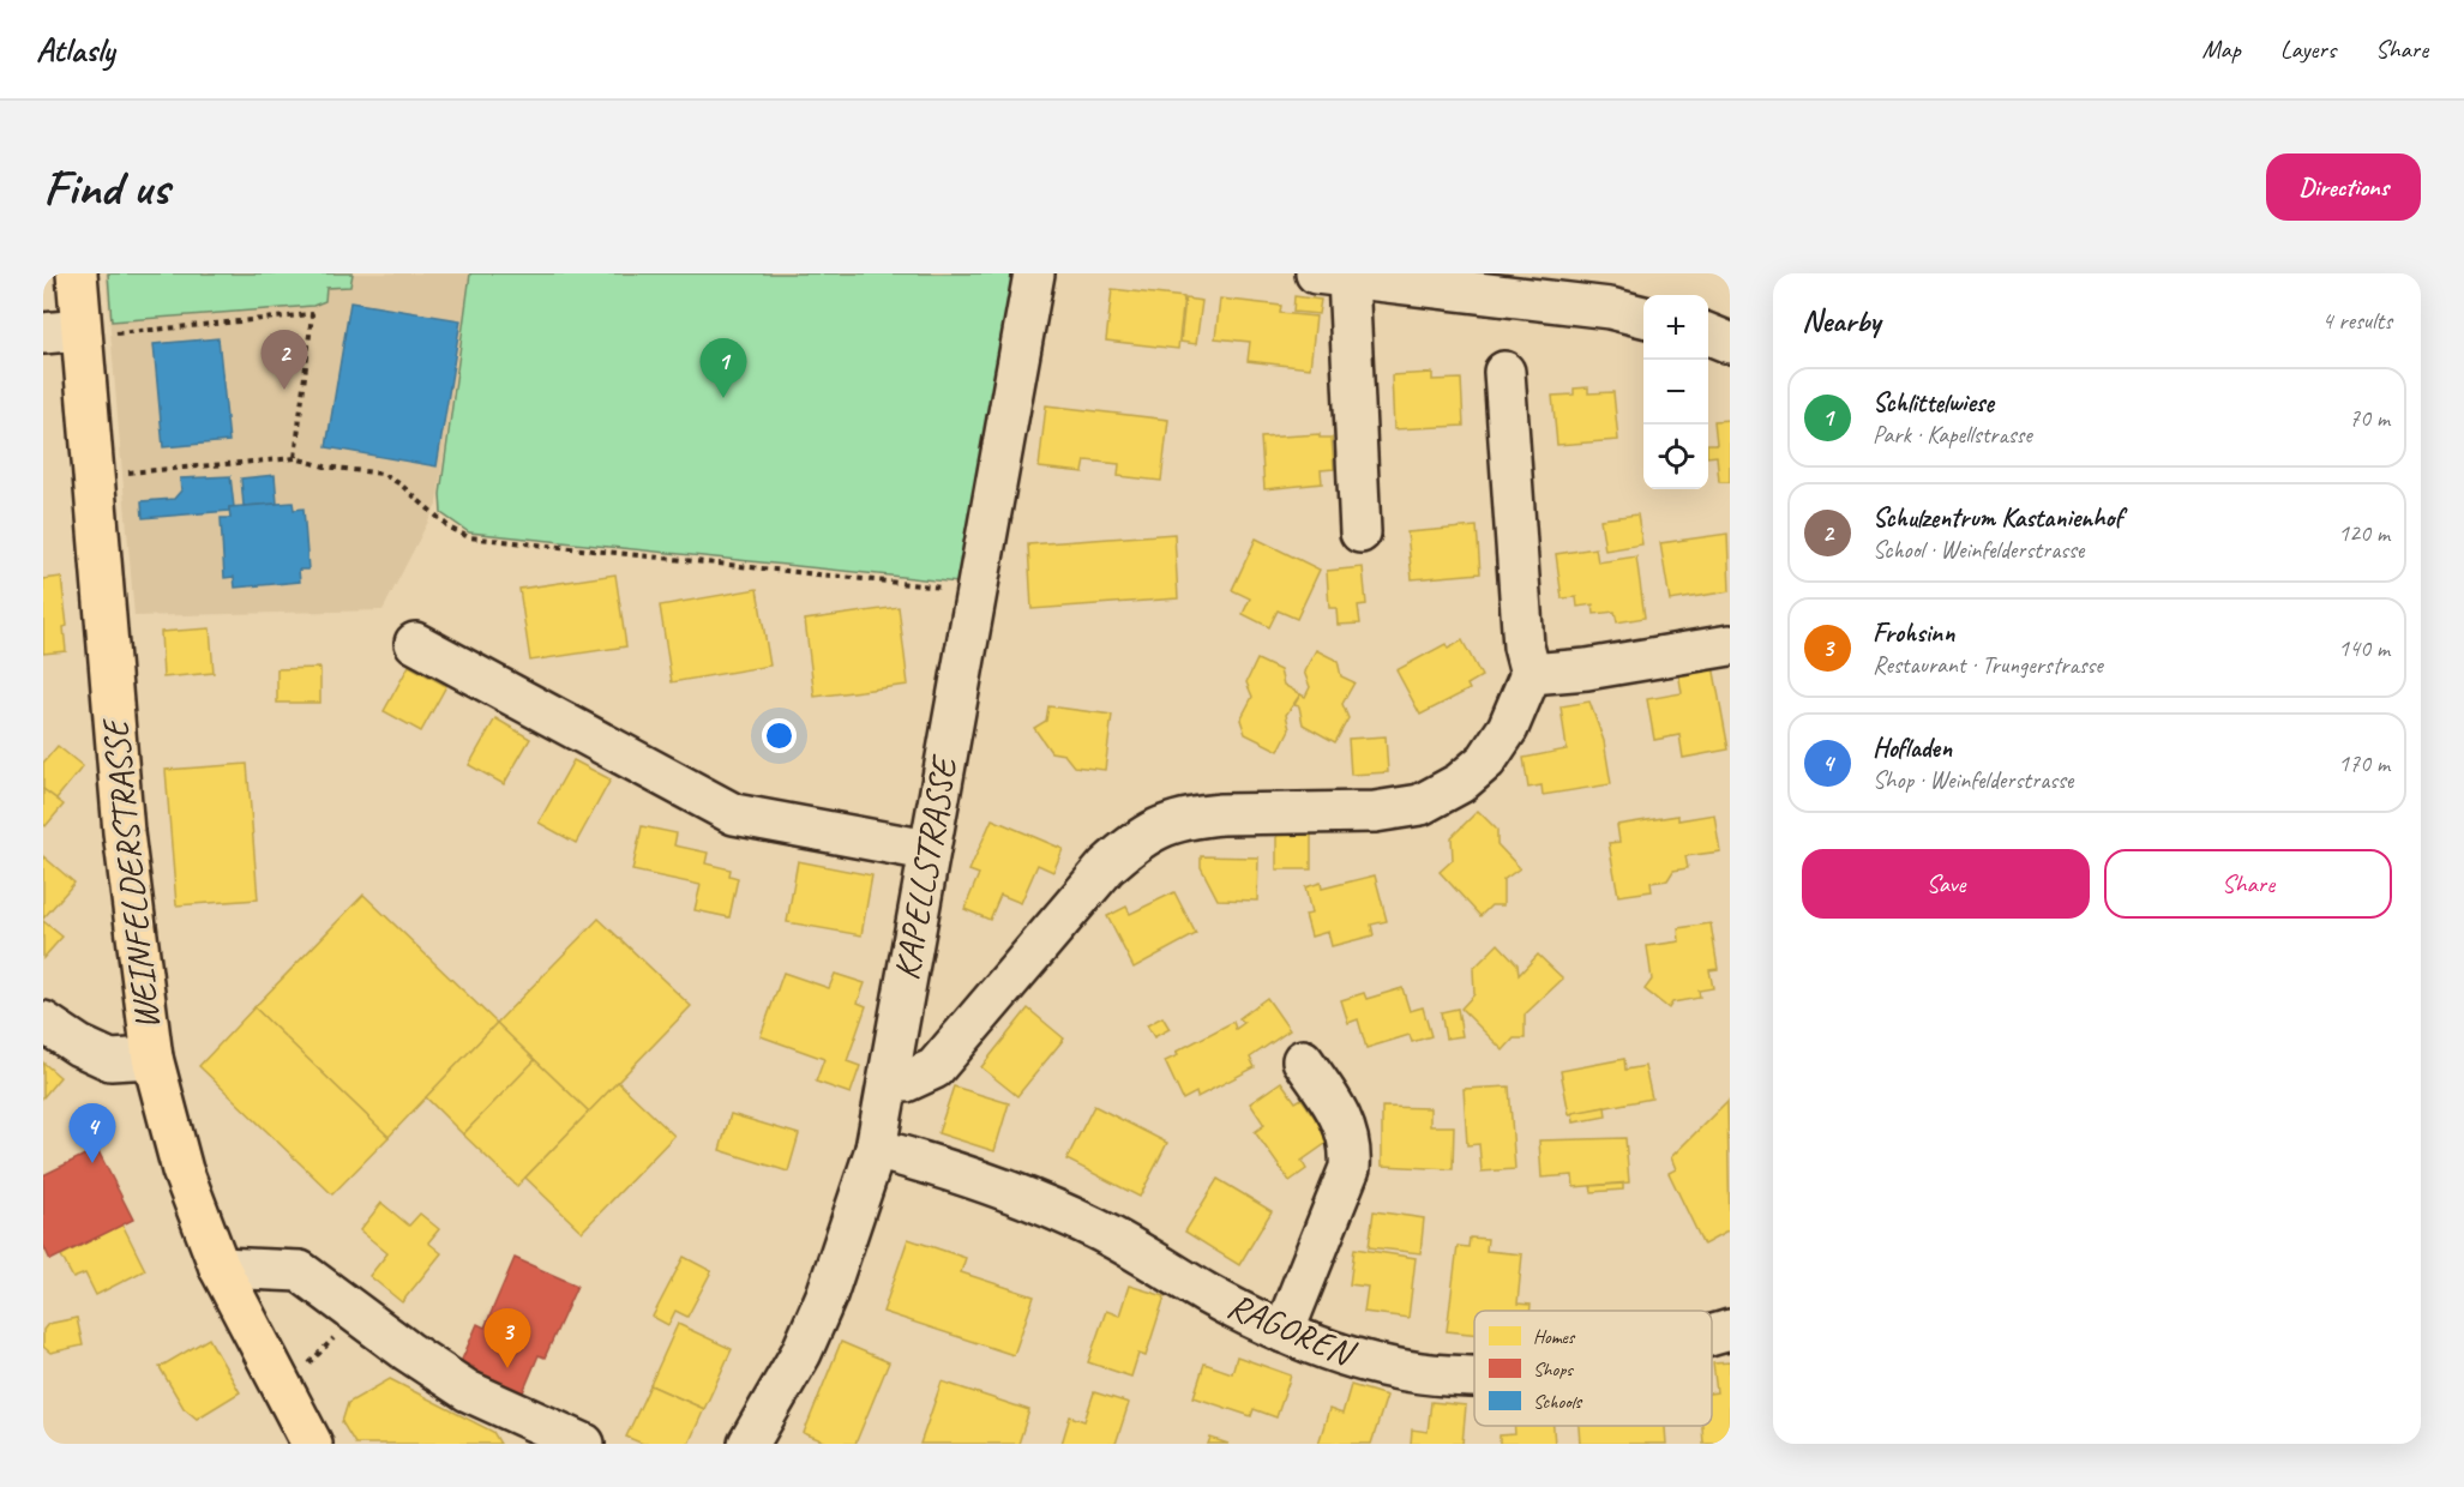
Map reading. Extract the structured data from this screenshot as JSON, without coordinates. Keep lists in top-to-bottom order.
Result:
{
  "streets": {
    "main road": ["WEINFELDERSTRASSE"],
    "street": ["KAPELLSTRASSE", "RAGOREN"]
  },
  "crossings": [
    ["KAPELLSTRASSE", "RAGOREN"]
  ],
  "legend": ["Homes", "Shops", "Schools"],
  "page": {
    "header": "Atlasly",
    "nav": ["Map", "Layers", "Share"],
    "buttons": [
      "Directions",
      ["Save", "Share"]
    ],
    "title": "Find us",
    "heading": ["Nearby", "4 results"],
    "map_buttons": ["+", "−"],
    "pins": [
      "2",
      "1",
      "4",
      "3"
    ],
    "list": [
      {
        "mark": "1",
        "name": "Schlittelwiese",
        "note": "Park · Kapellstrasse",
        "value": "70 m"
      },
      {
        "mark": "2",
        "name": "Schulzentrum Kastanienhof",
        "note": "School · Weinfelderstrasse",
        "value": "120 m"
      },
      {
        "mark": "3",
        "name": "Frohsinn",
        "note": "Restaurant · Trungerstrasse",
        "value": "140 m"
      },
      {
        "mark": "4",
        "name": "Hofladen",
        "note": "Shop · Weinfelderstrasse",
        "value": "170 m"
      }
    ]
  }
}
